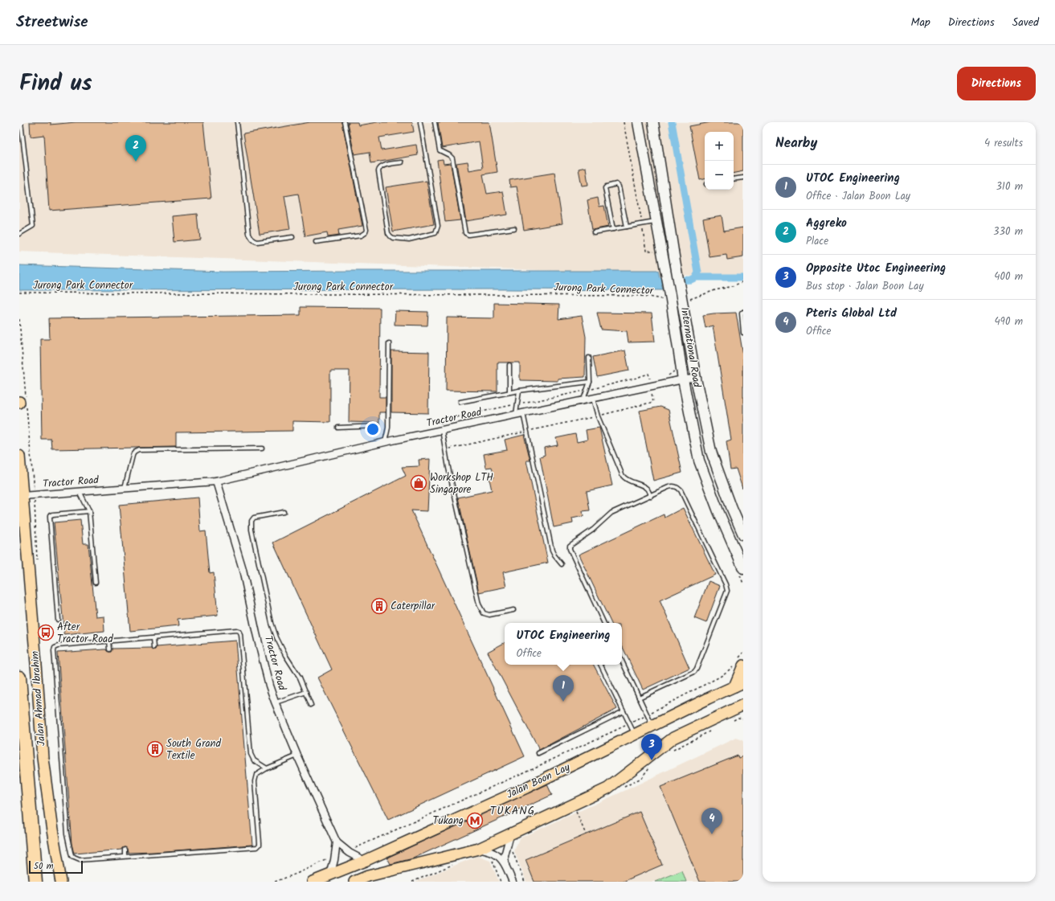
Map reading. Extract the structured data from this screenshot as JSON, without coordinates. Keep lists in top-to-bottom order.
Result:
{
  "streets": {
    "main road": ["International Road", "Jalan Ahmad Ibrahim", "Jalan Boon Lay"],
    "street": ["Tractor Road"],
    "path": ["Jurong Park Connector"]
  },
  "crossings": [
    ["Jurong Park Connector", "International Road"],
    ["International Road", "Tractor Road"],
    ["Tractor Road", "Jalan Ahmad Ibrahim"],
    ["Tractor Road", "Jalan Boon Lay"]
  ],
  "districts": ["TUKANG"],
  "places": {
    "shop": ["Workshop LTH Singapore"],
    "building": ["Caterpillar", "South Grand Textile"],
    "bus stop": ["After Tractor Road"],
    "metro station": ["Tukang"]
  },
  "scale_bar": "50 m",
  "page": {
    "header": "Streetwise",
    "nav": ["Map", "Directions", "Saved"],
    "title": "Find us",
    "buttons": "Directions",
    "heading": ["Nearby", "4 results"],
    "map_buttons": ["+", "−"],
    "pins": [
      "2",
      "1",
      "3",
      "4"
    ],
    "list": [
      {
        "mark": "1",
        "name": "UTOC Engineering",
        "note": "Office · Jalan Boon Lay",
        "value": "310 m"
      },
      {
        "mark": "2",
        "name": "Aggreko",
        "note": "Place",
        "value": "330 m"
      },
      {
        "mark": "3",
        "name": "Opposite Utoc Engineering",
        "note": "Bus stop · Jalan Boon Lay",
        "value": "400 m"
      },
      {
        "mark": "4",
        "name": "Pteris Global Ltd",
        "note": "Office",
        "value": "490 m"
      }
    ],
    "popup": ["UTOC Engineering", "Office"],
    "scale": "50 m"
  }
}
